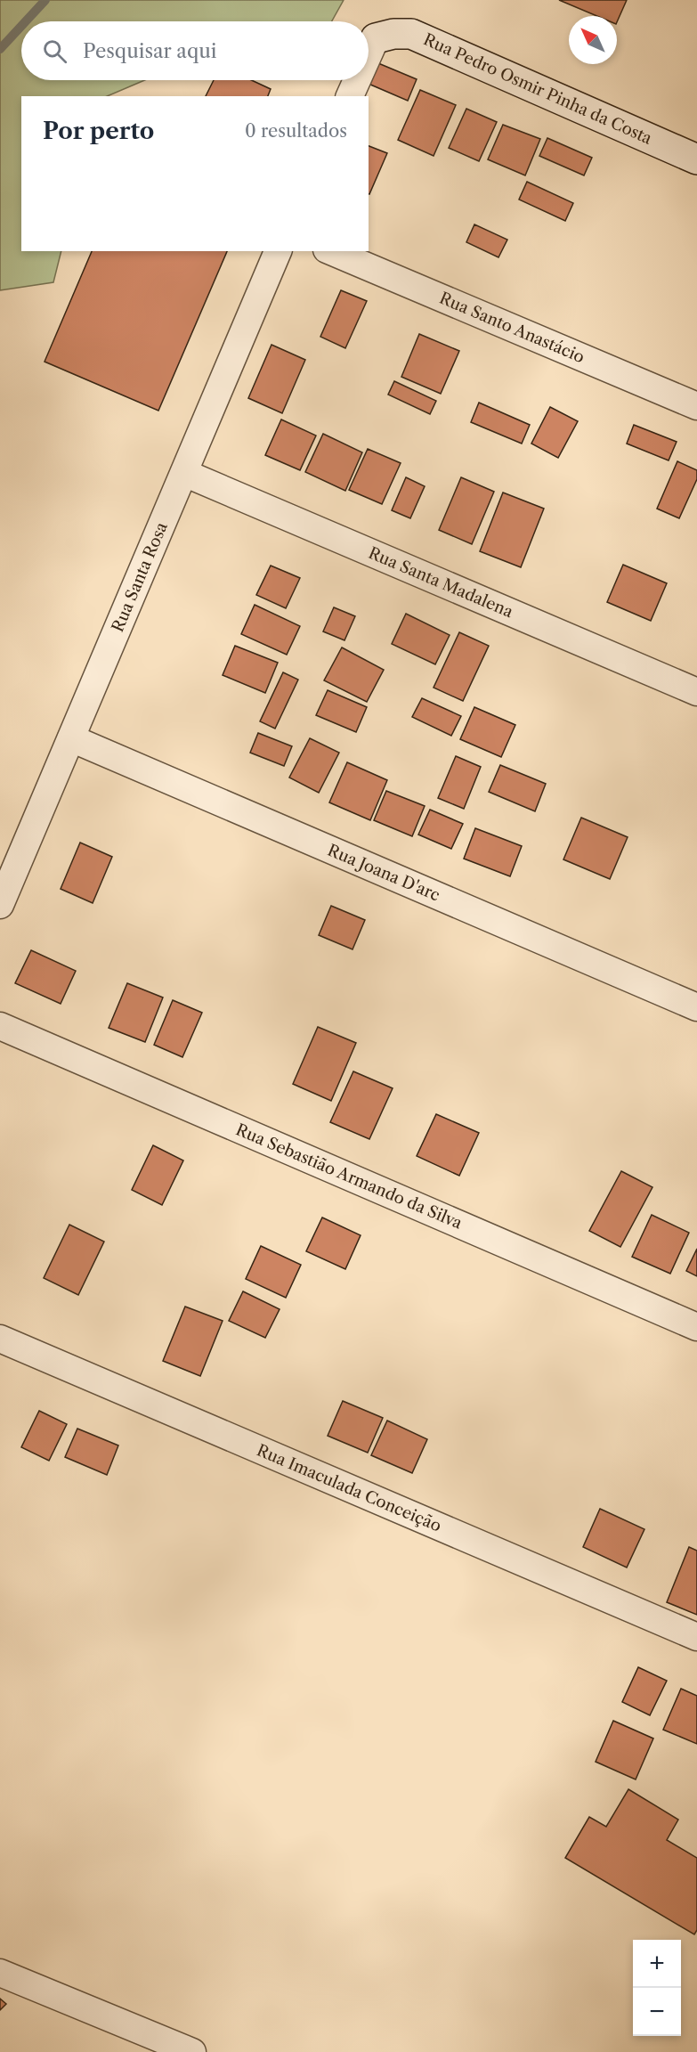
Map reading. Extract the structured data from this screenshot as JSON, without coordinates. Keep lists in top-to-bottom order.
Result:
{
  "streets": {
    "street": [
      "Rua Pedro Osmir Pinha da Costa",
      "Rua Santo Anastácio",
      "Rua Santa Rosa",
      "Rua Santa Madalena",
      "Rua Joana D'arc",
      "Rua Sebastião Armando da Silva",
      "Rua Imaculada Conceição"
    ]
  },
  "crossings": [
    ["Rua Santa Rosa", "Rua Santa Madalena"],
    ["Rua Santa Rosa", "Rua Joana D'arc"]
  ],
  "north": "top left",
  "page": {
    "search": "Pesquisar aqui",
    "heading": ["Por perto", "0 resultados"],
    "map_buttons": ["+", "−"]
  }
}
